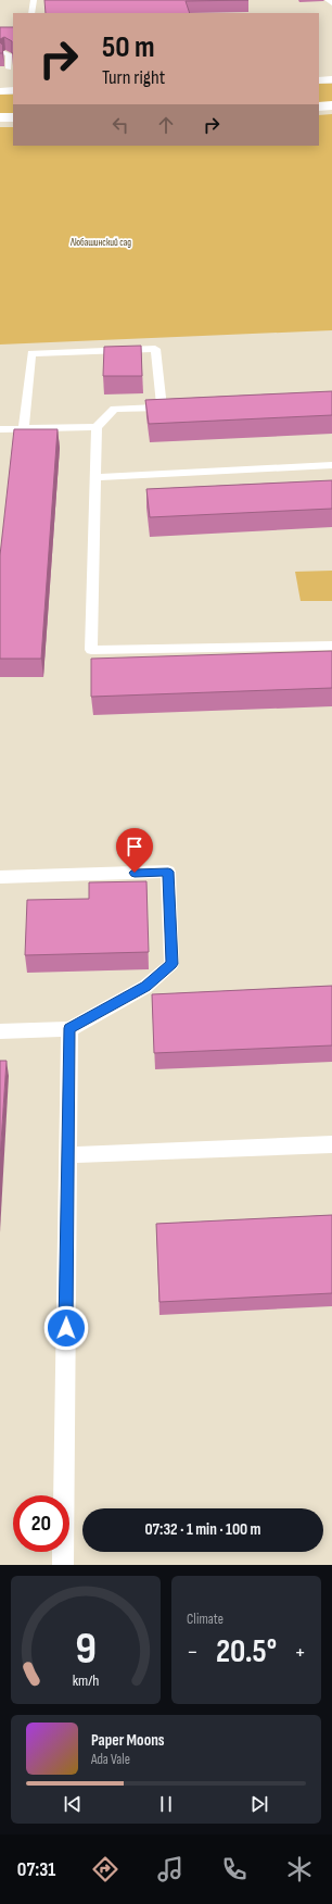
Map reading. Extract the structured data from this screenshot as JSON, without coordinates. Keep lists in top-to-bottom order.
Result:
{
  "parks": ["Любашинский сад"],
  "page": {
    "turn": ["50 m", "Turn right"],
    "limit": "20",
    "trip": "07:32 · 1 min · 100 m",
    "tile": "Climate",
    "heat": ["−", "20.5°", "+"],
    "song": ["Paper Moons", "Ada Vale"],
    "tabs": "07:31",
    "gauge": ["9", "km/h"]
  }
}
